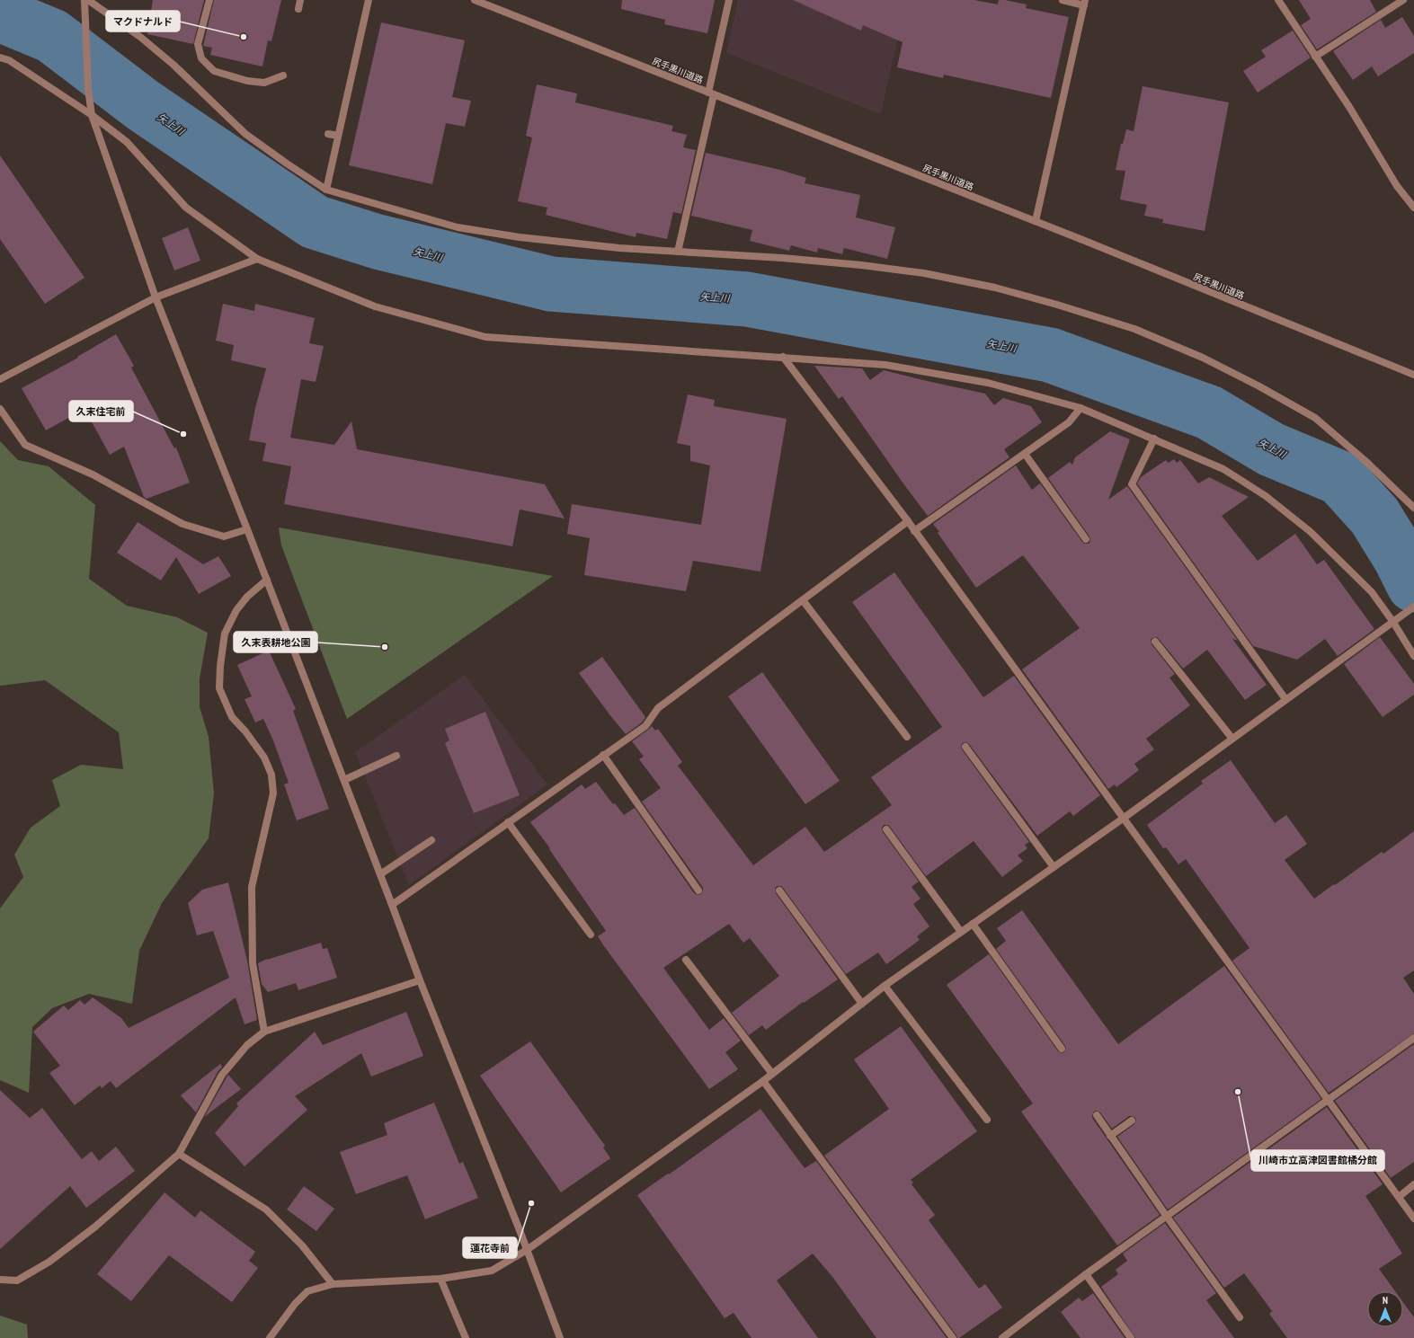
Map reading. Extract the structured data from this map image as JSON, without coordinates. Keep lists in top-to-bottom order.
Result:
{
  "streets": {
    "street": ["尻手黒川道路"]
  },
  "water": ["矢上川"],
  "places": [
    "マクドナルド",
    "久末住宅前",
    "久末表耕地公園",
    "川崎市立高津図書館橘分館",
    "蓮花寺前"
  ],
  "north": "top"
}
